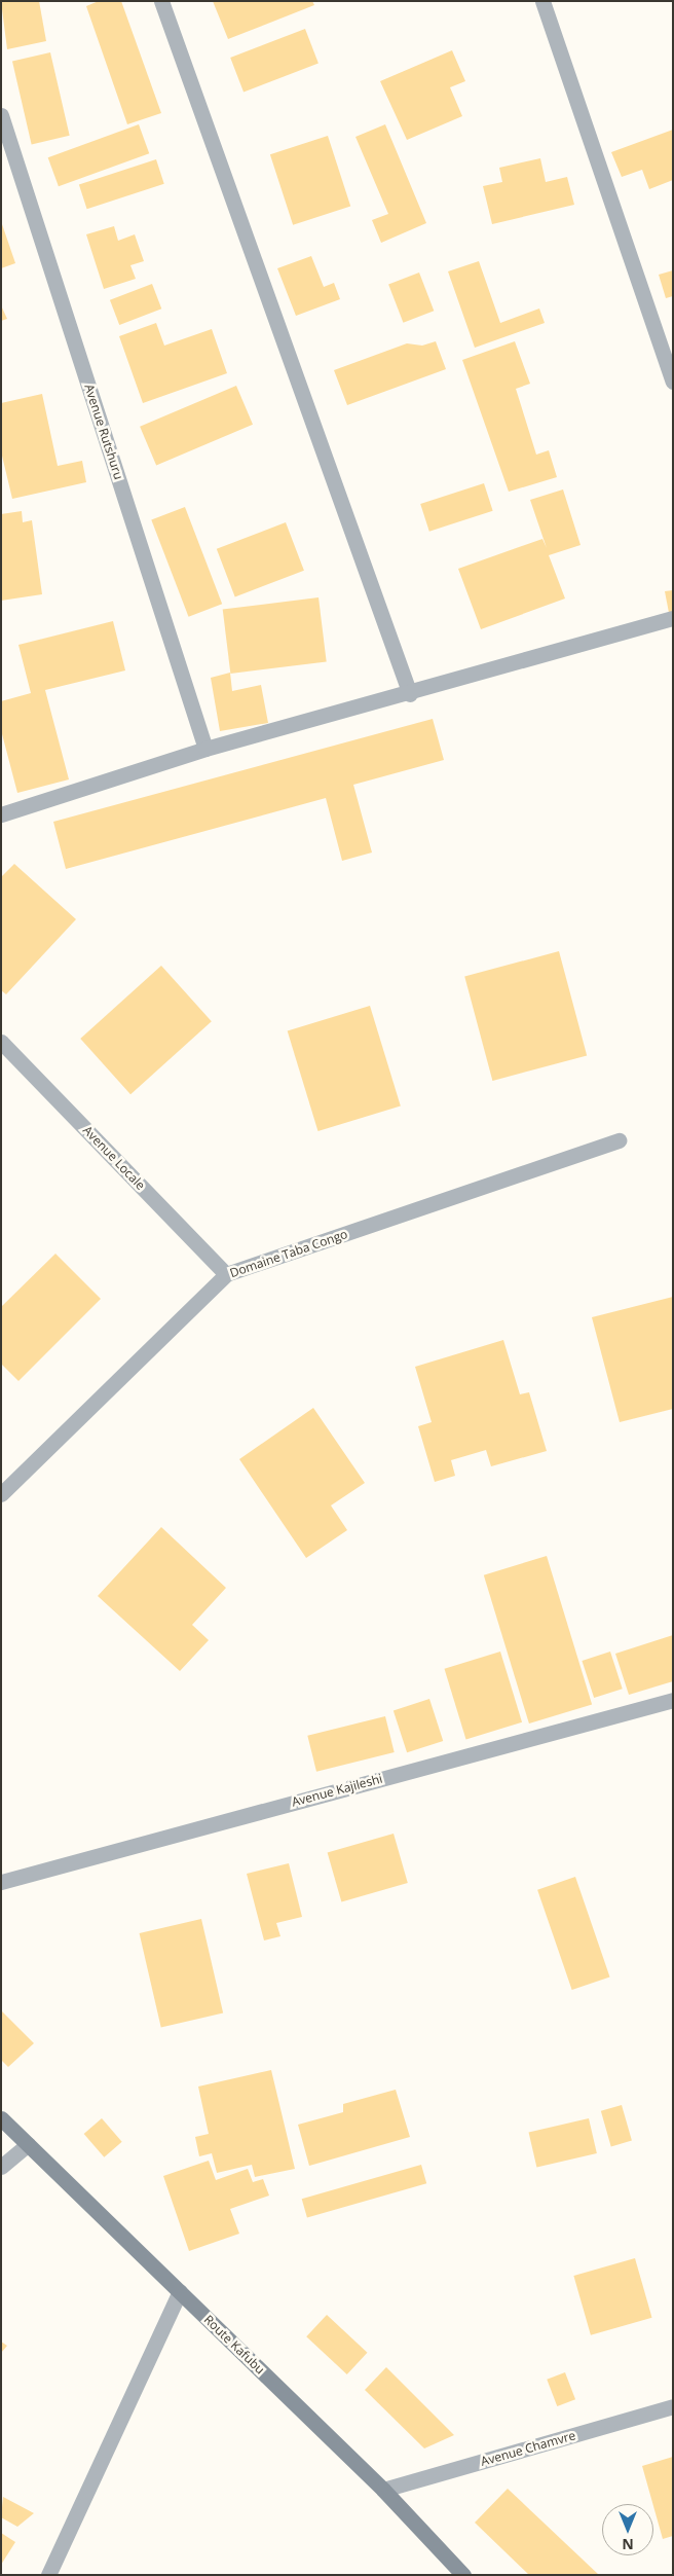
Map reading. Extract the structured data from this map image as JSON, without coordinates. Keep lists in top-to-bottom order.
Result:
{
  "streets": {
    "main road": ["Route Kafubu"],
    "street": [
      "Avenue Rutshuru",
      "Avenue Locale",
      "Domaine Taba Congo",
      "Avenue Kajileshi",
      "Avenue Chamvre"
    ]
  },
  "crossings": [
    ["Avenue Locale", "Domaine Taba Congo"],
    ["Route Kafubu", "Avenue Chamvre"]
  ],
  "north": "bottom"
}
